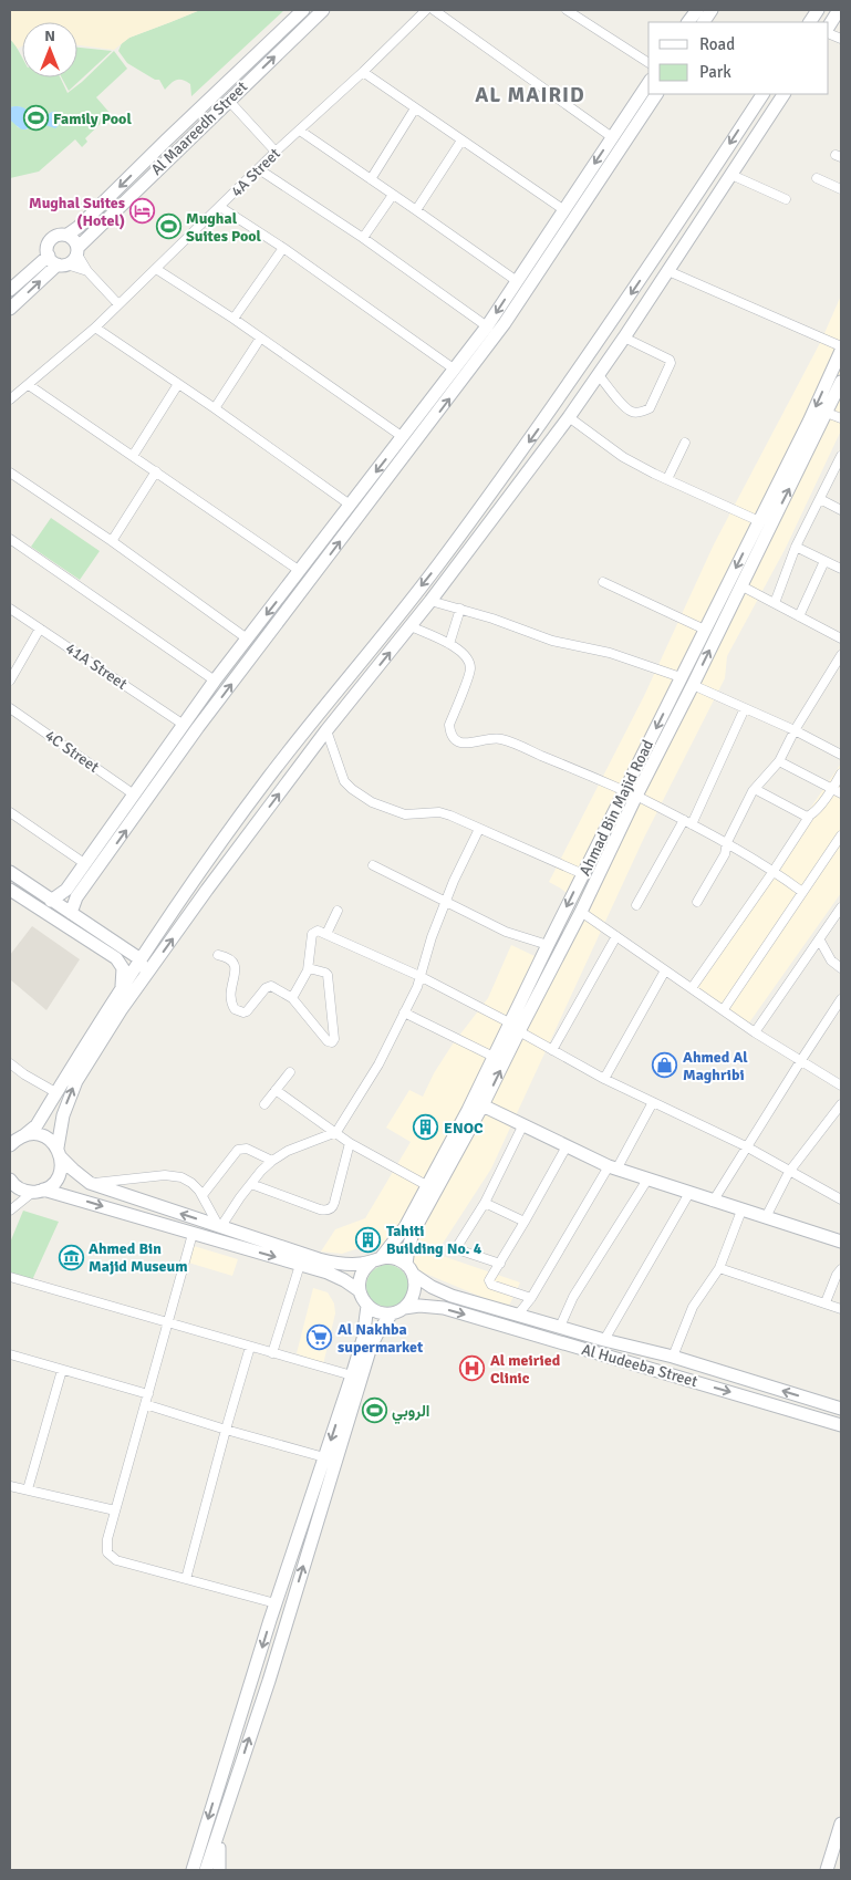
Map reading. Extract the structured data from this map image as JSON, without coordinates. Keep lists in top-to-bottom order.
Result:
{
  "streets": {
    "street": [
      "Al Maareedh Street",
      "4A Street",
      "41A Street",
      "4C Street",
      "Ahmad Bin Majid Road",
      "Al Hudeeba Street"
    ]
  },
  "crossings": [
    ["Ahmad Bin Majid Road", "Al Hudeeba Street"]
  ],
  "districts": ["AL MAIRID"],
  "places": {
    "sports": ["Family Pool", "Mughal Suites Pool", "الروبي"],
    "hotel": ["Mughal Suites (Hotel)"],
    "shop": ["Ahmed Al Maghribi"],
    "building": ["ENOC", "Tahiti Building No. 4"],
    "museum": ["Ahmed Bin Majid Museum"],
    "supermarket": ["Al Nakhba supermarket"],
    "hospital": ["Al meiried Clinic"]
  },
  "legend": ["Road", "Park"],
  "north": "top"
}
